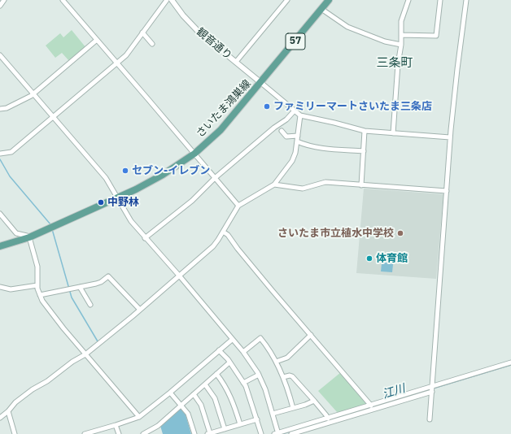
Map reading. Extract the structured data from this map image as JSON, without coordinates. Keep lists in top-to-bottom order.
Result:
{
  "streets": {
    "main road": ["57", "さいたま鴻巣線"],
    "street": ["観音通り"]
  },
  "crossings": [
    ["観音通り", "さいたま鴻巣線"]
  ],
  "districts": ["三条町"],
  "water": ["江川"],
  "places": [
    "ファミリーマートさいたま三条店",
    "セブン-イレブン",
    "中野林",
    "さいたま市立植水中学校",
    "体育館"
  ]
}
